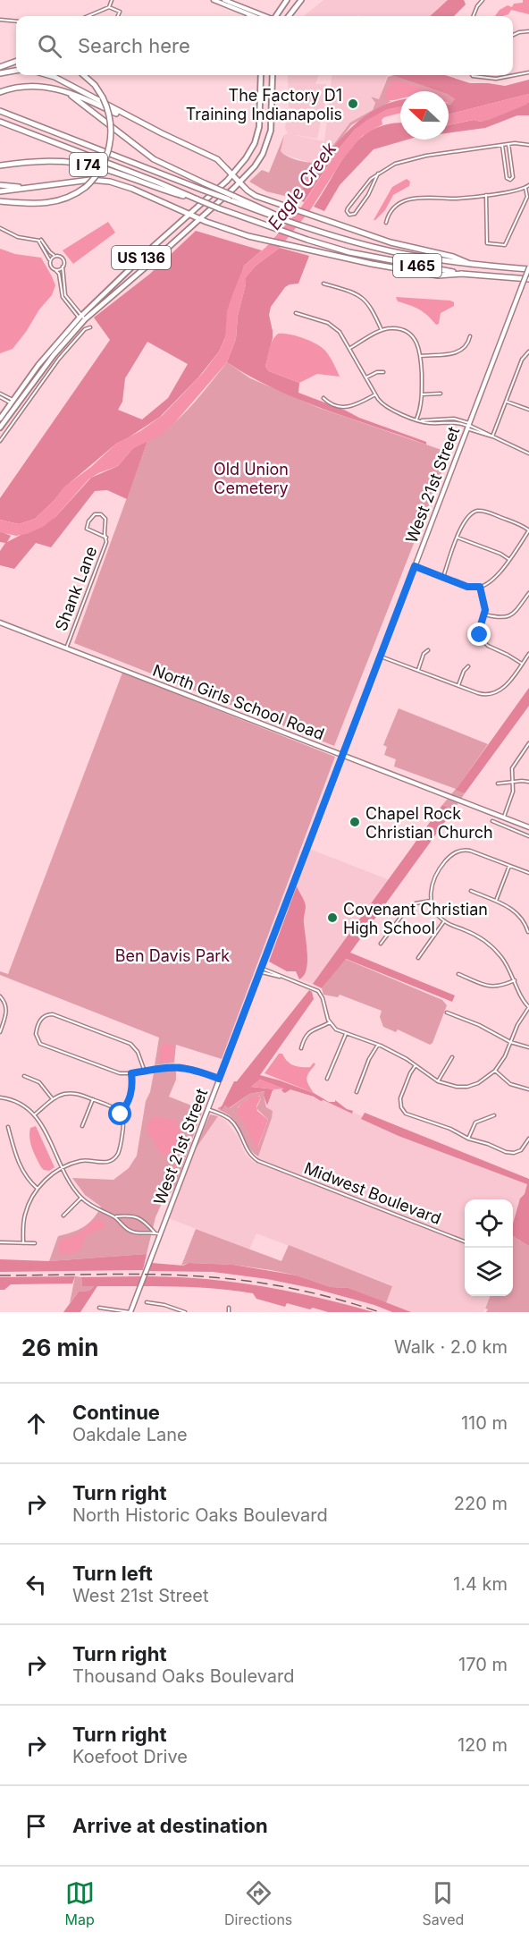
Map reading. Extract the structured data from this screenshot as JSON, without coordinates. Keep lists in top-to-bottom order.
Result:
{
  "streets": {
    "highway": ["I 74", "I 465"],
    "main road": ["US 136"],
    "street": [
      "West 21st Street",
      "Shank Lane",
      "North Girls School Road",
      "Midwest Boulevard"
    ]
  },
  "crossings": [
    ["I 74", "I 465"],
    ["I 465", "West 21st Street"],
    ["West 21st Street", "North Girls School Road"],
    ["West 21st Street", "Midwest Boulevard"],
    ["Shank Lane", "North Girls School Road"]
  ],
  "water": ["Eagle Creek"],
  "parks": ["Old Union Cemetery", "Ben Davis Park"],
  "places": ["The Factory D1 Training Indianapolis", "Chapel Rock Christian Church", "Covenant Christian High School"],
  "north": "left",
  "page": {
    "search": "Search here",
    "heading": ["26 min", "Walk · 2.0 km"],
    "list": [
      ["Continue", "Oakdale Lane", "110 m"],
      ["Turn right", "North Historic Oaks Boulevard", "220 m"],
      ["Turn left", "West 21st Street", "1.4 km"],
      ["Turn right", "Thousand Oaks Boulevard", "170 m"],
      ["Turn right", "Koefoot Drive", "120 m"],
      "Arrive at destination"
    ],
    "nav": ["Map", "Directions", "Saved"]
  }
}
